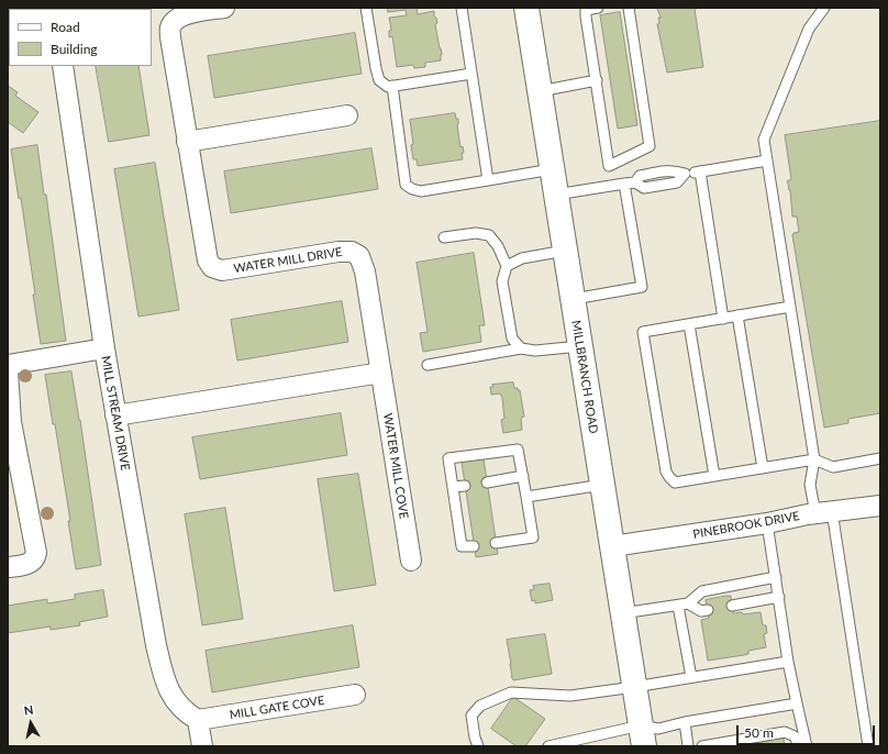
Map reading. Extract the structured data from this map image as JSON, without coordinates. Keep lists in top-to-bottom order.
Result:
{
  "streets": {
    "main road": ["MILLBRANCH ROAD"],
    "street": [
      "WATER MILL DRIVE",
      "MILL STREAM DRIVE",
      "WATER MILL COVE",
      "PINEBROOK DRIVE",
      "MILL GATE COVE"
    ]
  },
  "crossings": [
    ["WATER MILL DRIVE", "WATER MILL COVE"],
    ["MILLBRANCH ROAD", "PINEBROOK DRIVE"],
    ["MILL STREAM DRIVE", "MILL GATE COVE"]
  ],
  "legend": ["Road", "Building"],
  "scale_bar": "50 m",
  "north": "top"
}
